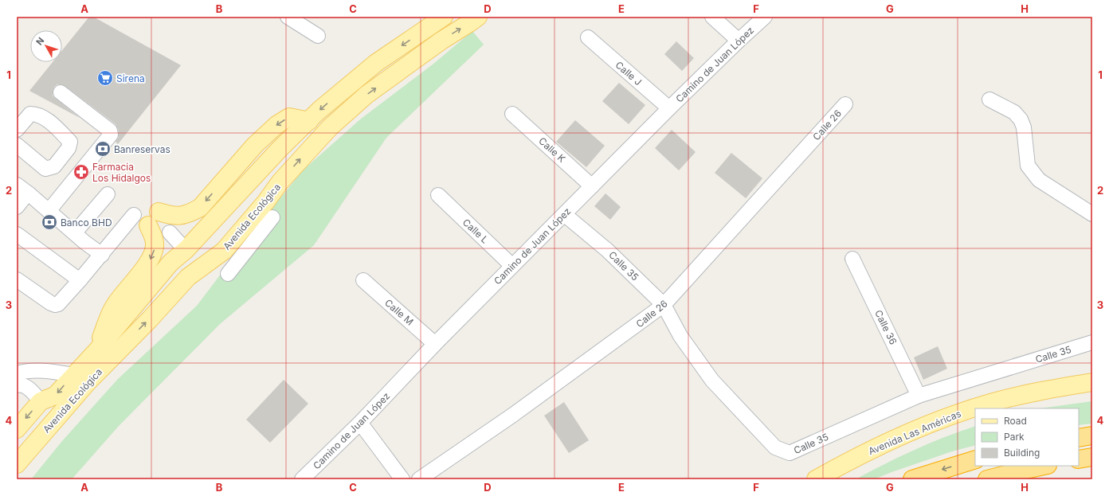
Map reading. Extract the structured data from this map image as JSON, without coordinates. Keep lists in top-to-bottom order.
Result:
{
  "streets": {
    "main road": ["Avenida Ecológica", "Avenida Las Américas"],
    "street": [
      "Camino de Juan López",
      "Calle J",
      "Calle 26",
      "Calle K",
      "Calle L",
      "Calle 35",
      "Calle M",
      "Calle 36"
    ]
  },
  "crossings": [
    ["Camino de Juan López", "Calle J"],
    ["Camino de Juan López", "Calle K"],
    ["Camino de Juan López", "Calle L"],
    ["Camino de Juan López", "Calle 35"],
    ["Camino de Juan López", "Calle M"],
    ["Calle 26", "Calle 35"],
    ["Calle 35", "Calle 36"]
  ],
  "places": {
    "supermarket": ["Sirena"],
    "bank": ["Banreservas", "Banco BHD"],
    "pharmacy": ["Farmacia Los Hidalgos"]
  },
  "legend": ["Road", "Park", "Building"],
  "north": "top left",
  "grid": {
    "columns": [
      "A",
      "B",
      "C",
      "D",
      "E",
      "F",
      "G",
      "H"
    ],
    "rows": [
      "1",
      "2",
      "3",
      "4"
    ]
  }
}
